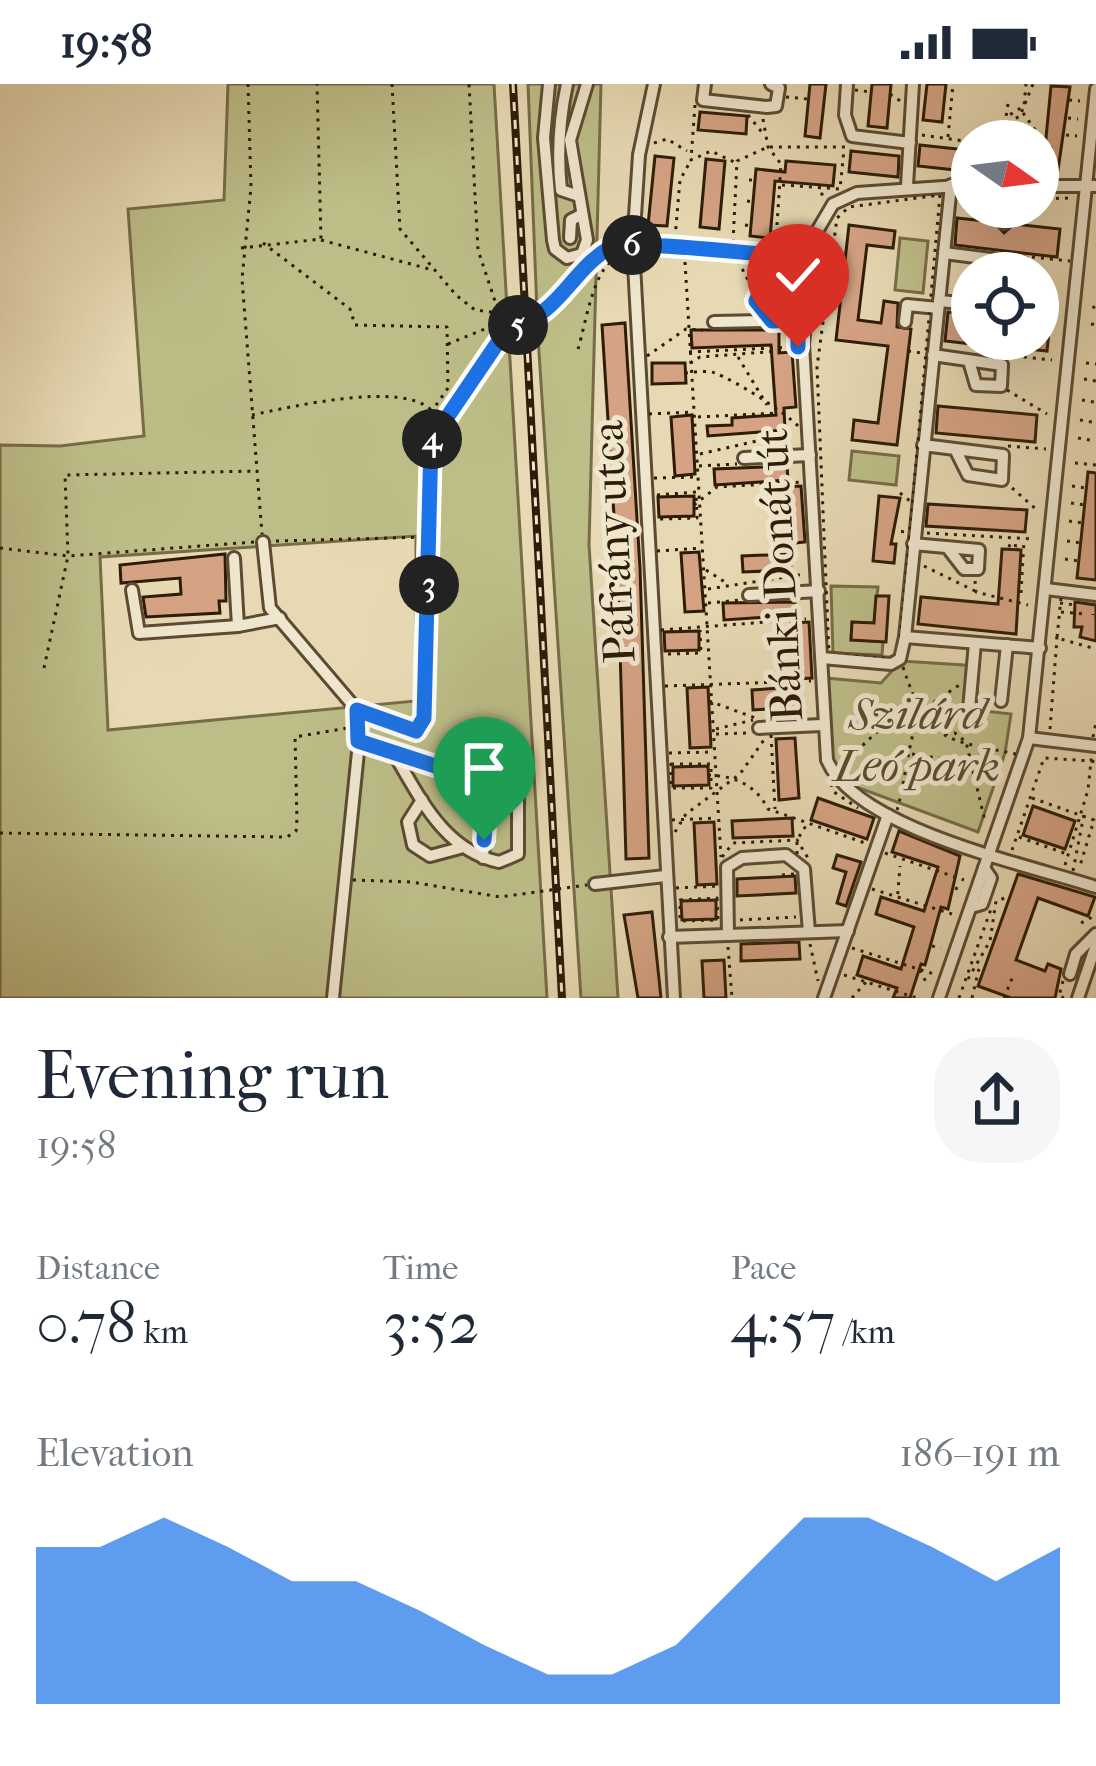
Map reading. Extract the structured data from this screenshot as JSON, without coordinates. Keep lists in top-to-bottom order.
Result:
{
  "streets": {
    "street": ["Páfrány utca", "Bánki Donát út"]
  },
  "parks": ["Szilárd Leó park"],
  "north": "right",
  "page": {
    "status": "19:58",
    "pins": [
      "6",
      "5",
      "4",
      "3"
    ],
    "heading": ["Evening run", "19:58"],
    "stats": [
      ["Distance", "0.78 km"],
      ["Time", "3:52"],
      ["Pace", "4:57 /km"]
    ],
    "chart": ["Elevation", "186–191 m"]
  }
}
